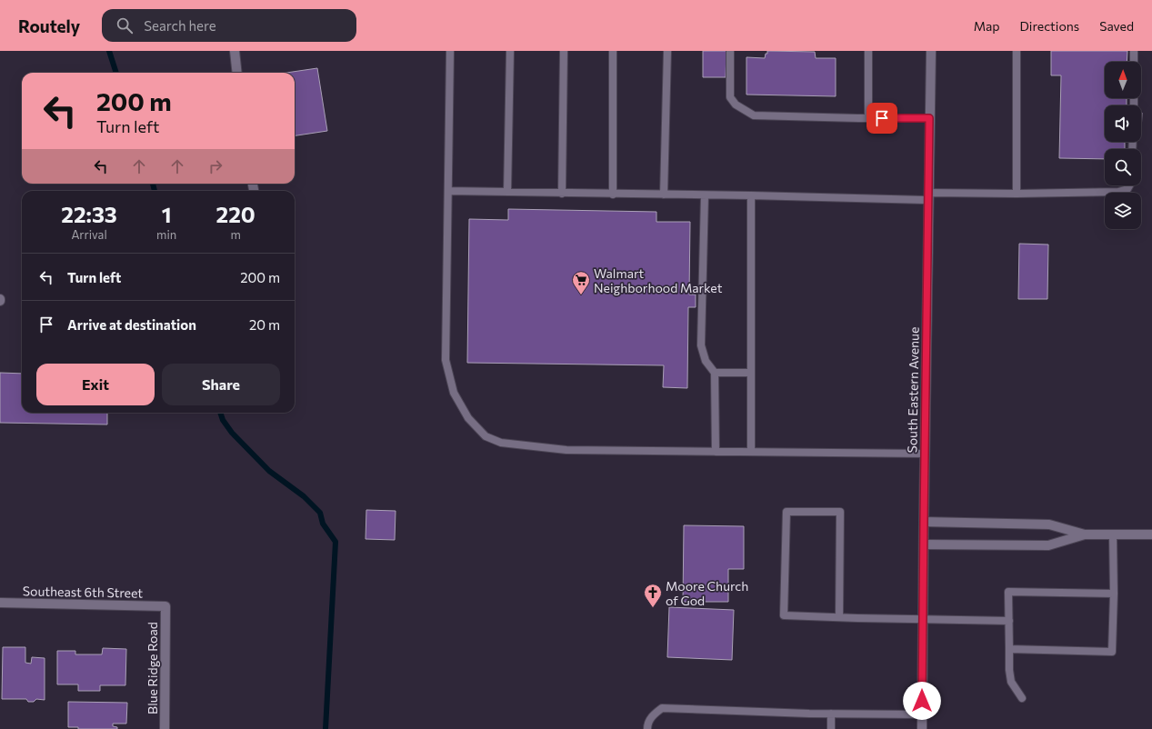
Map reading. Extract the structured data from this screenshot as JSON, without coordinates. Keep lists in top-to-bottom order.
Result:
{
  "streets": {
    "street": ["South Eastern Avenue", "Southeast 6th Street", "Blue Ridge Road"]
  },
  "crossings": [
    ["Southeast 6th Street", "Blue Ridge Road"]
  ],
  "places": {
    "supermarket": ["Walmart Neighborhood Market"],
    "church": ["Moore Church of God"]
  },
  "north": "top",
  "page": {
    "header": "Routely",
    "search": "Search here",
    "nav": ["Map", "Directions", "Saved"],
    "turn": ["200 m", "Turn left"],
    "eta": [
      "22:33",
      "Arrival",
      "1",
      "min",
      "220",
      "m"
    ],
    "list": [
      {
        "name": "Turn left",
        "value": "200 m"
      },
      {
        "name": "Arrive at destination",
        "value": "20 m"
      }
    ],
    "buttons": ["Exit", "Share"]
  }
}
